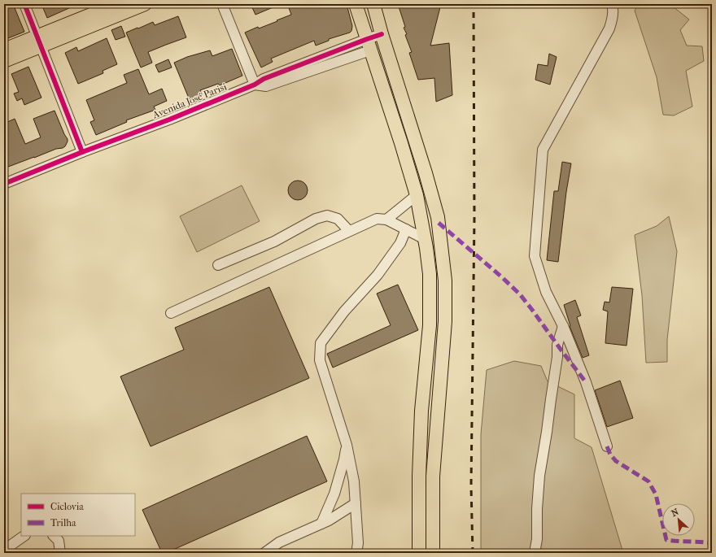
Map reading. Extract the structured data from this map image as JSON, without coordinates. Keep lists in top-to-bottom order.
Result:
{
  "streets": {
    "street": ["Avenida José Parisi"]
  },
  "legend": ["Ciclovia", "Trilha"],
  "north": "top left"
}
